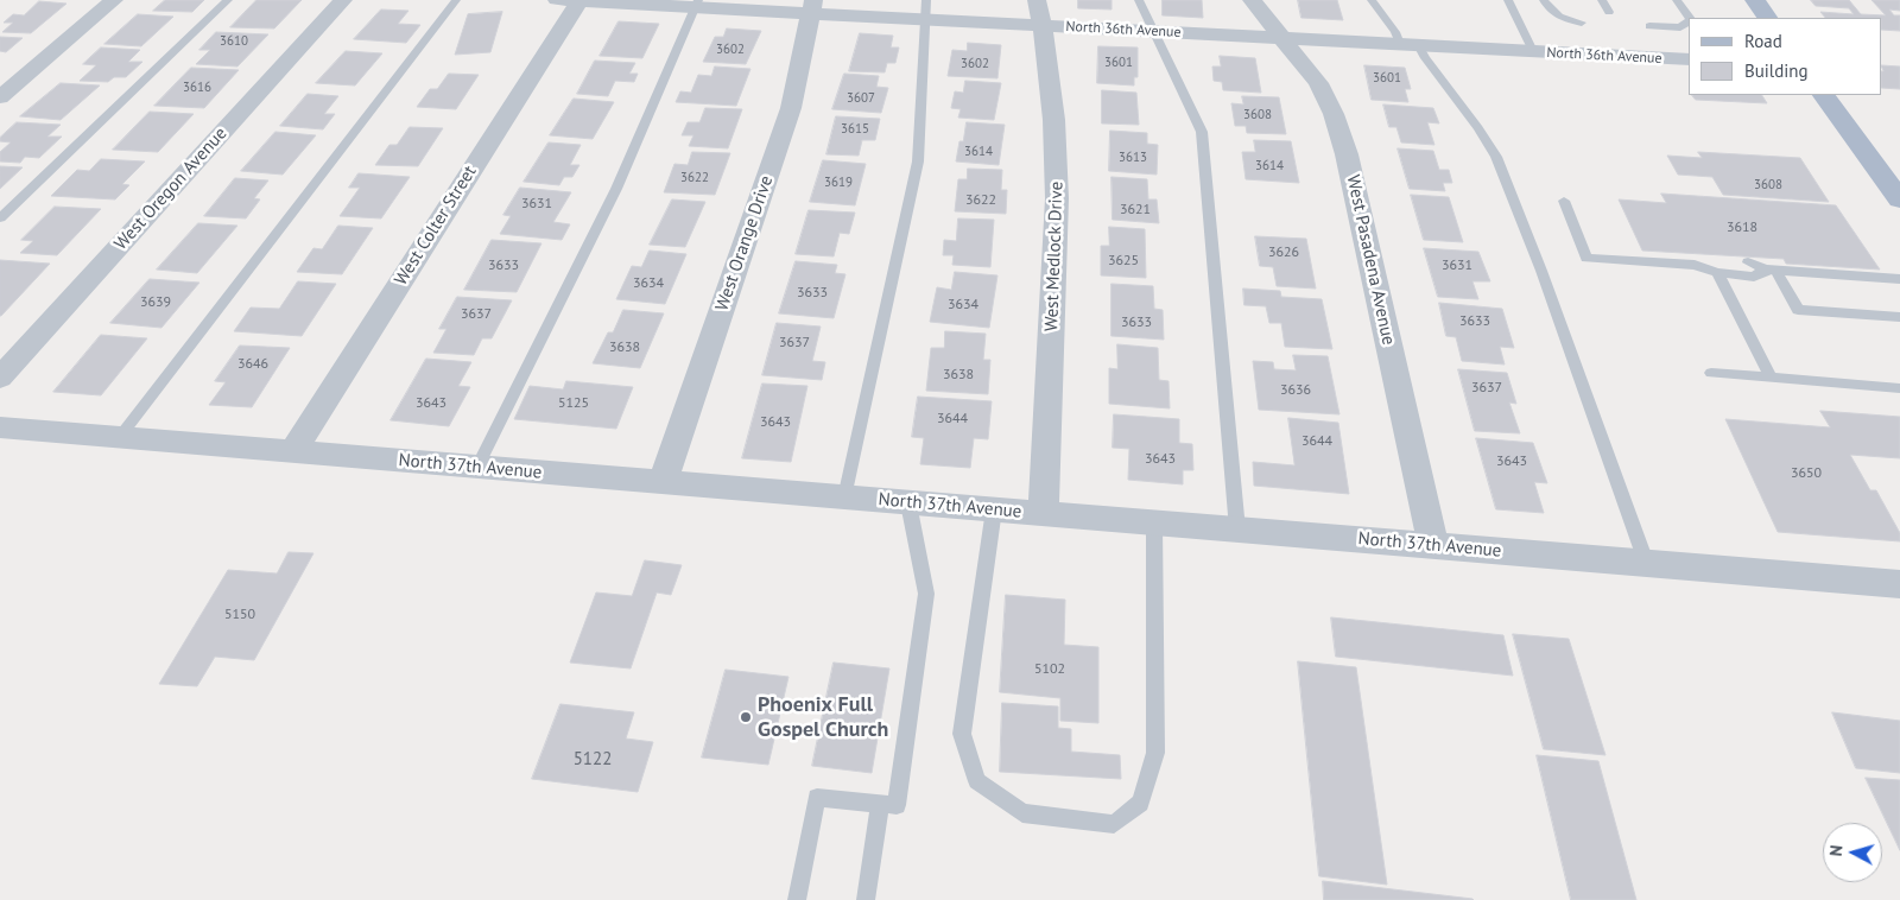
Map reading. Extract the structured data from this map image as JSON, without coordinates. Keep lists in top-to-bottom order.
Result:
{
  "streets": {
    "street": [
      "North 36th Avenue",
      "West Oregon Avenue",
      "West Colter Street",
      "West Orange Drive",
      "West Medlock Drive",
      "West Pasadena Avenue",
      "North 37th Avenue"
    ]
  },
  "crossings": [
    ["North 36th Avenue", "West Colter Street"],
    ["North 36th Avenue", "West Orange Drive"],
    ["North 36th Avenue", "West Medlock Drive"],
    ["North 36th Avenue", "West Pasadena Avenue"],
    ["West Colter Street", "North 37th Avenue"],
    ["West Orange Drive", "North 37th Avenue"],
    ["West Medlock Drive", "North 37th Avenue"],
    ["West Pasadena Avenue", "North 37th Avenue"]
  ],
  "places": ["Phoenix Full Gospel Church"],
  "house_numbers": [
    "3610",
    "3602",
    "3601",
    "3602",
    "3601",
    "3616",
    "3607",
    "3608",
    "3615",
    "3614",
    "3613",
    "3614",
    "3622",
    "3619",
    "3608",
    "3622",
    "3631",
    "3621",
    "3618",
    "3626",
    "3625",
    "3633",
    "3631",
    "3634",
    "3633",
    "3639",
    "3634",
    "3637",
    "3633",
    "3633",
    "3637",
    "3638",
    "3646",
    "3638",
    "3637",
    "3636",
    "3643",
    "5125",
    "3644",
    "3643",
    "3644",
    "3643",
    "3643",
    "3650",
    "5150",
    "5102",
    "5122"
  ],
  "legend": ["Road", "Building"],
  "north": "left"
}
